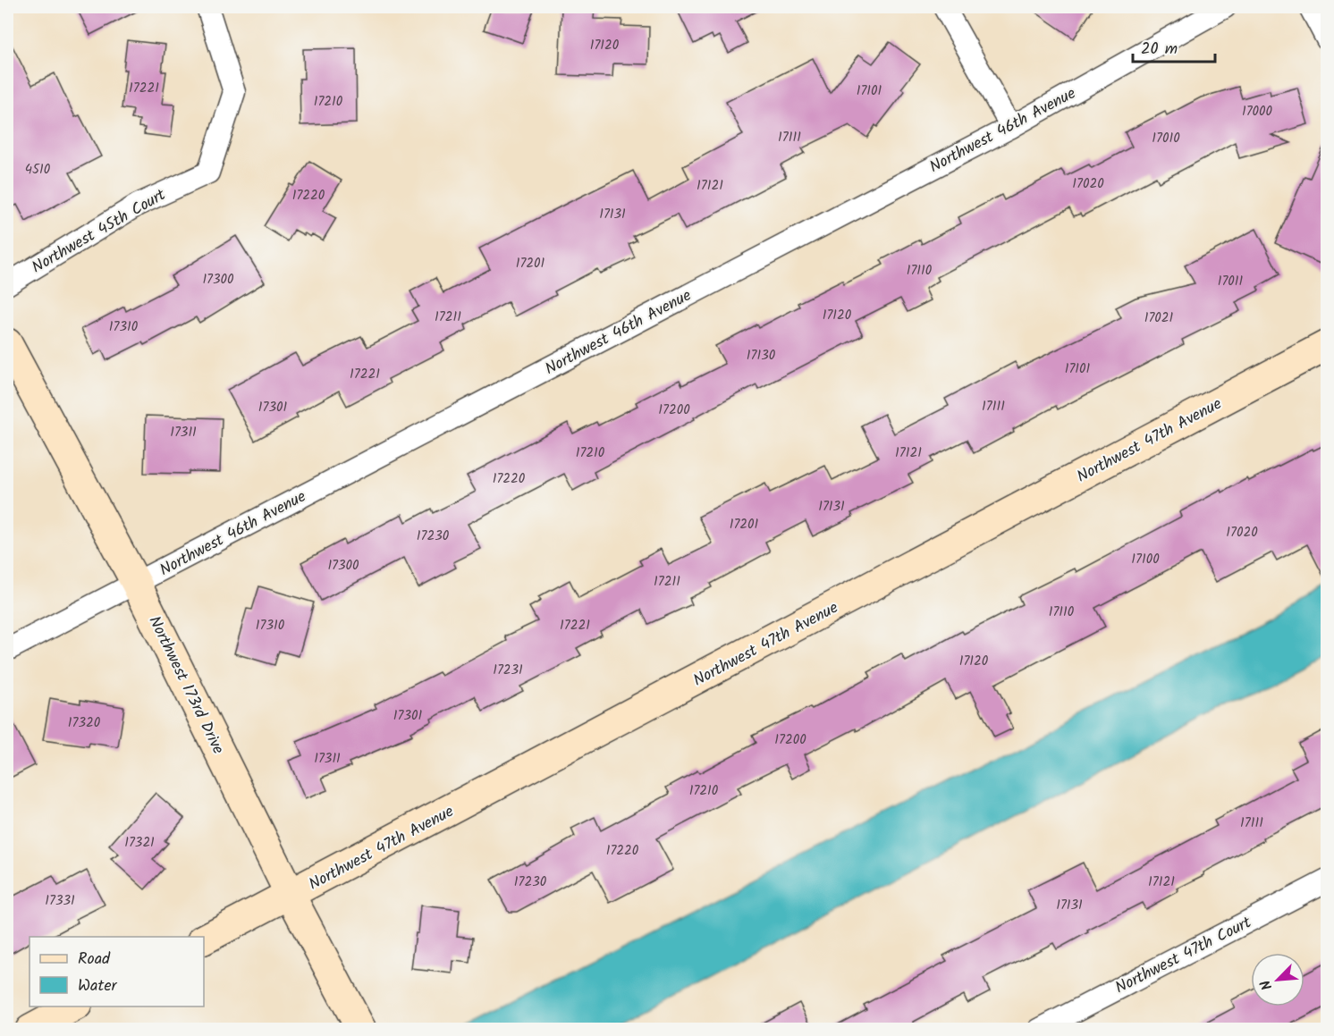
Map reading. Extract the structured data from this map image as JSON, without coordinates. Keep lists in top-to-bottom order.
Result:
{
  "streets": {
    "main road": ["Northwest 47th Avenue", "Northwest 173rd Drive"],
    "street": ["Northwest 46th Avenue", "Northwest 45th Court", "Northwest 47th Court"]
  },
  "crossings": [
    ["Northwest 46th Avenue", "Northwest 173rd Drive"],
    ["Northwest 47th Avenue", "Northwest 173rd Drive"]
  ],
  "house_numbers": [
    "17120",
    "17221",
    "17101",
    "17210",
    "17000",
    "17111",
    "17010",
    "4510",
    "17020",
    "17121",
    "17220",
    "17131",
    "17201",
    "17110",
    "17300",
    "17011",
    "17120",
    "17211",
    "17021",
    "17310",
    "17130",
    "17101",
    "17221",
    "17111",
    "17301",
    "17200",
    "17311",
    "17210",
    "17121",
    "17220",
    "17131",
    "17201",
    "17020",
    "17230",
    "17100",
    "17300",
    "17211",
    "17110",
    "17310",
    "17221",
    "17120",
    "17231",
    "17301",
    "17320",
    "17200",
    "17311",
    "17210",
    "17111",
    "17321",
    "17220",
    "17230",
    "17121",
    "17331",
    "17131"
  ],
  "legend": ["Road", "Water"],
  "scale_bar": "20 m",
  "north": "bottom left"
}
